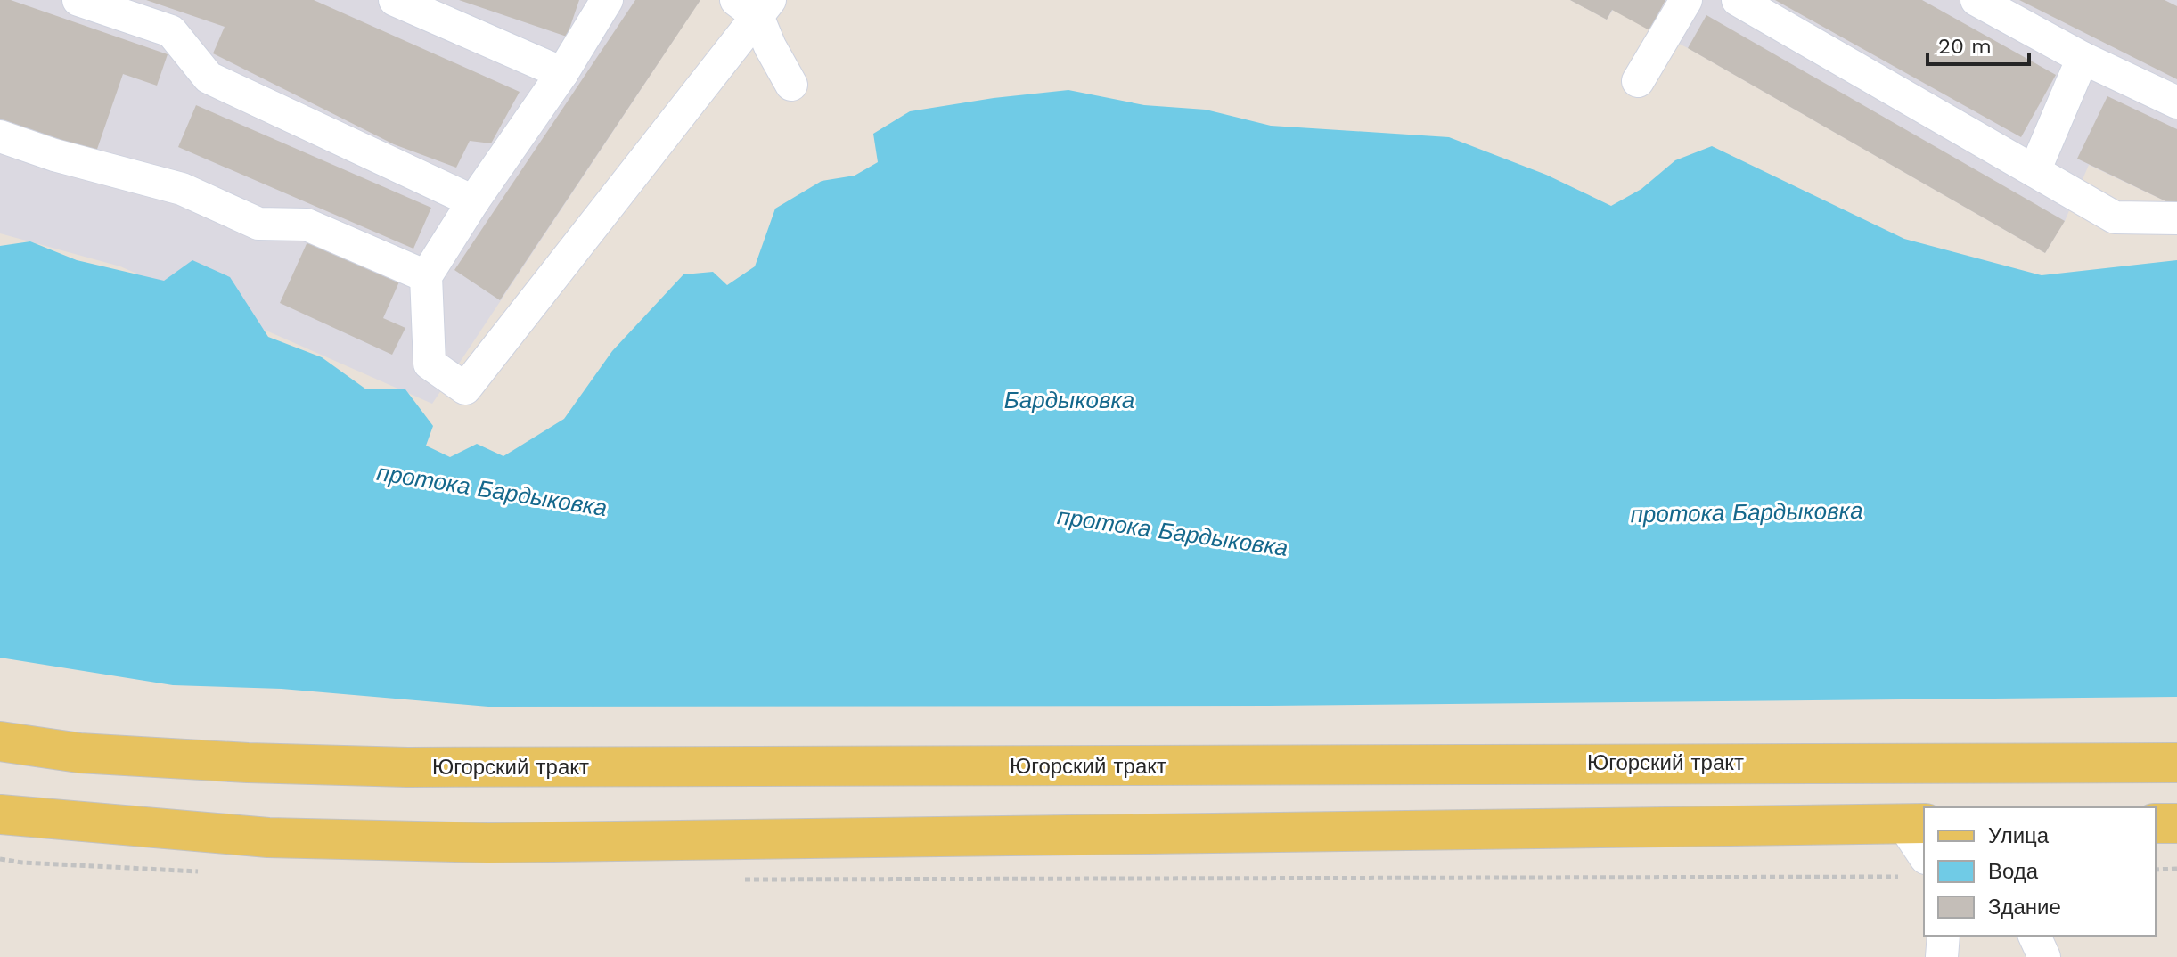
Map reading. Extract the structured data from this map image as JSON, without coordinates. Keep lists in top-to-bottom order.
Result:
{
  "streets": {
    "main road": ["Югорский тракт"]
  },
  "water": ["Бардыковка", "протока Бардыковка"],
  "legend": ["Улица", "Вода", "Здание"],
  "scale_bar": "20 m"
}
